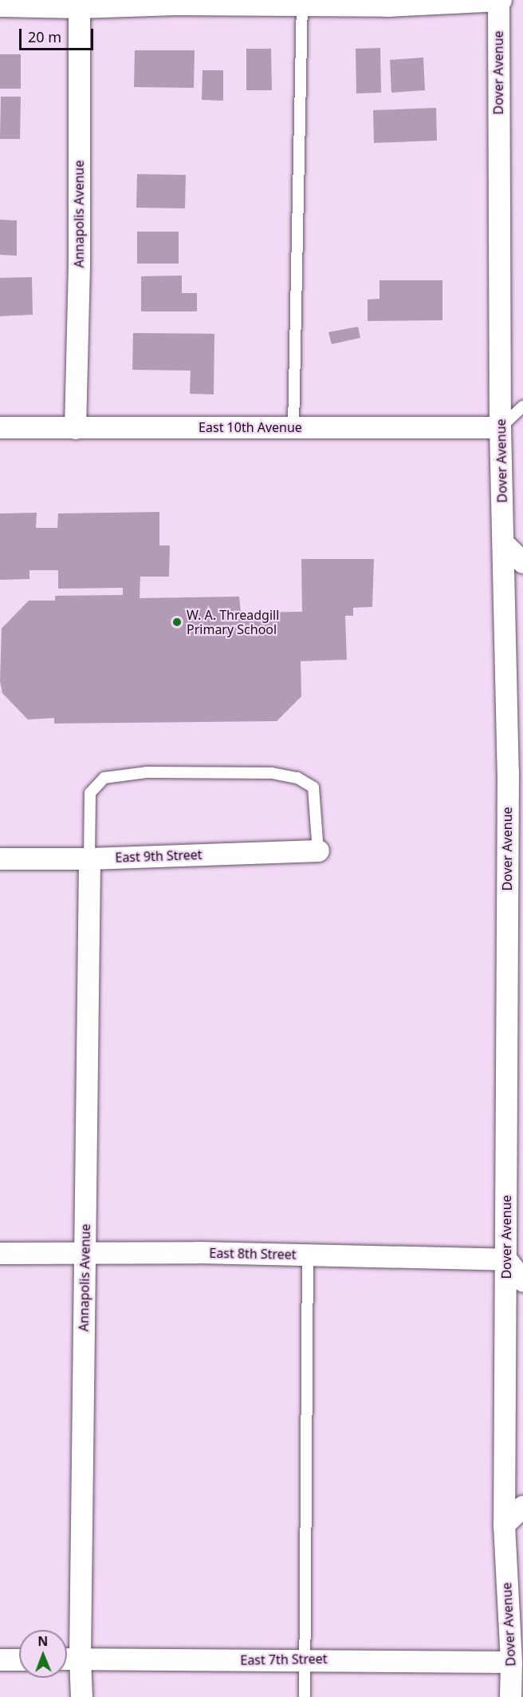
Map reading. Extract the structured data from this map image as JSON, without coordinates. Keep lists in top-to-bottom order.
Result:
{
  "streets": {
    "street": [
      "Dover Avenue",
      "Annapolis Avenue",
      "East 10th Avenue",
      "East 9th Street",
      "East 8th Street",
      "East 7th Street"
    ]
  },
  "crossings": [
    ["Dover Avenue", "East 10th Avenue"],
    ["Dover Avenue", "East 8th Street"],
    ["Dover Avenue", "East 7th Street"],
    ["Annapolis Avenue", "East 10th Avenue"],
    ["Annapolis Avenue", "East 9th Street"],
    ["Annapolis Avenue", "East 8th Street"],
    ["Annapolis Avenue", "East 7th Street"]
  ],
  "places": ["W. A. Threadgill Primary School"],
  "scale_bar": "20 m",
  "north": "top"
}
